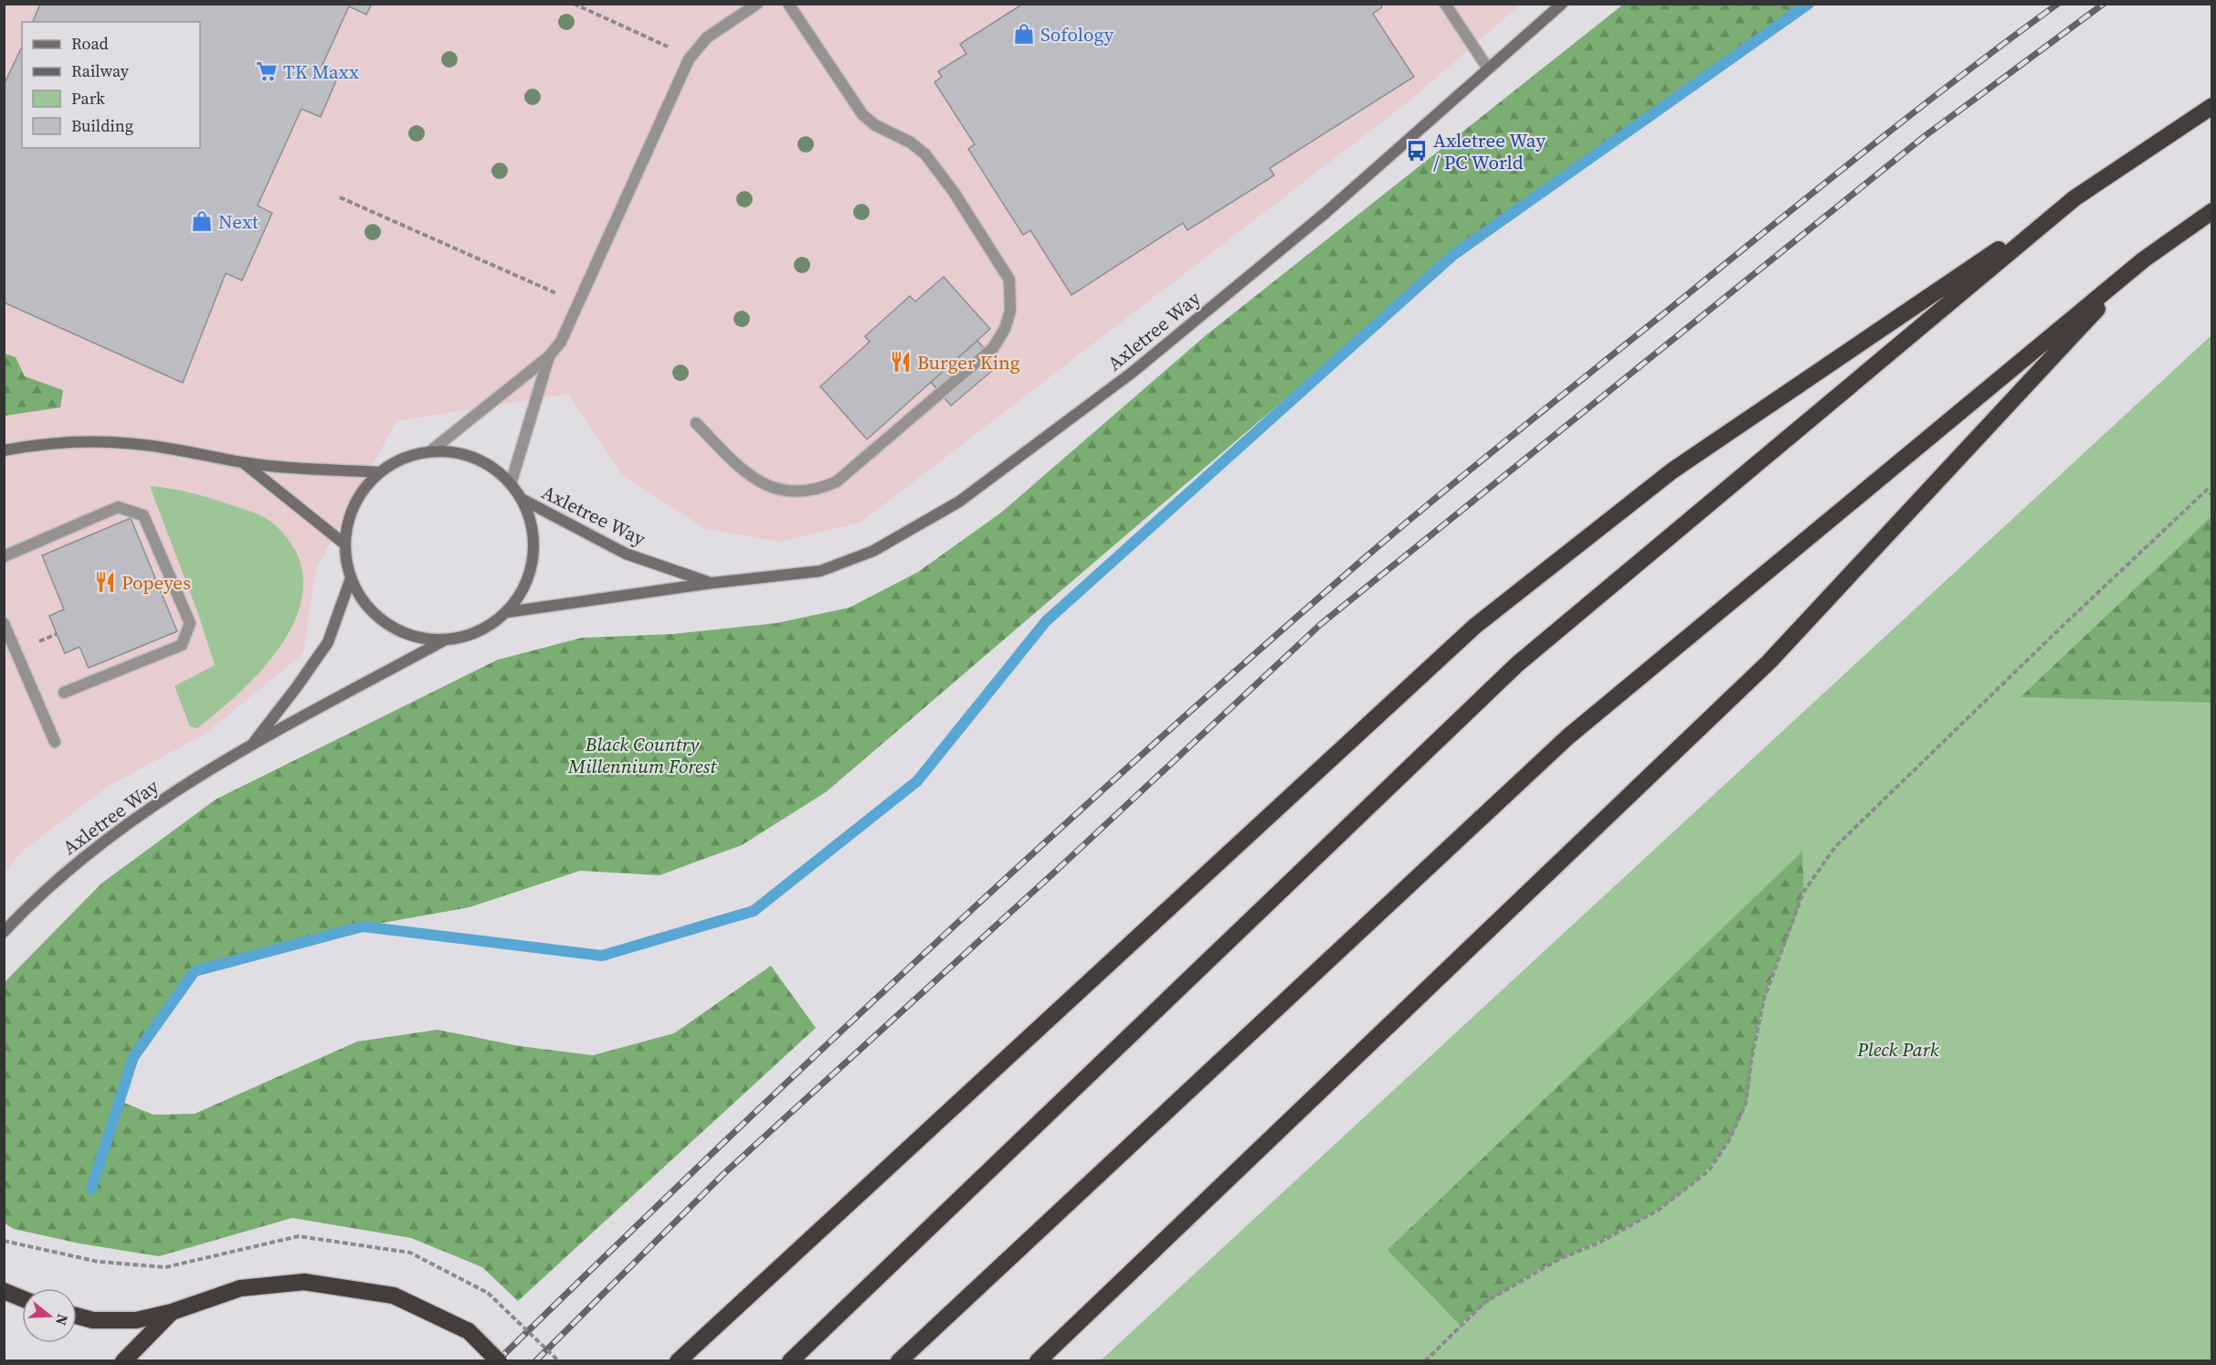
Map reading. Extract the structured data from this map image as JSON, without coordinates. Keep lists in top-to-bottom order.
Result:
{
  "streets": {
    "street": ["Axletree Way"]
  },
  "parks": ["Black Country Millennium Forest", "Pleck Park"],
  "places": {
    "shop": ["Sofology", "Next"],
    "supermarket": ["TK Maxx"],
    "bus stop": ["Axletree Way / PC World"],
    "restaurant": ["Burger King", "Popeyes"]
  },
  "legend": [
    "Road",
    "Railway",
    "Park",
    "Building"
  ],
  "north": "right"
}
